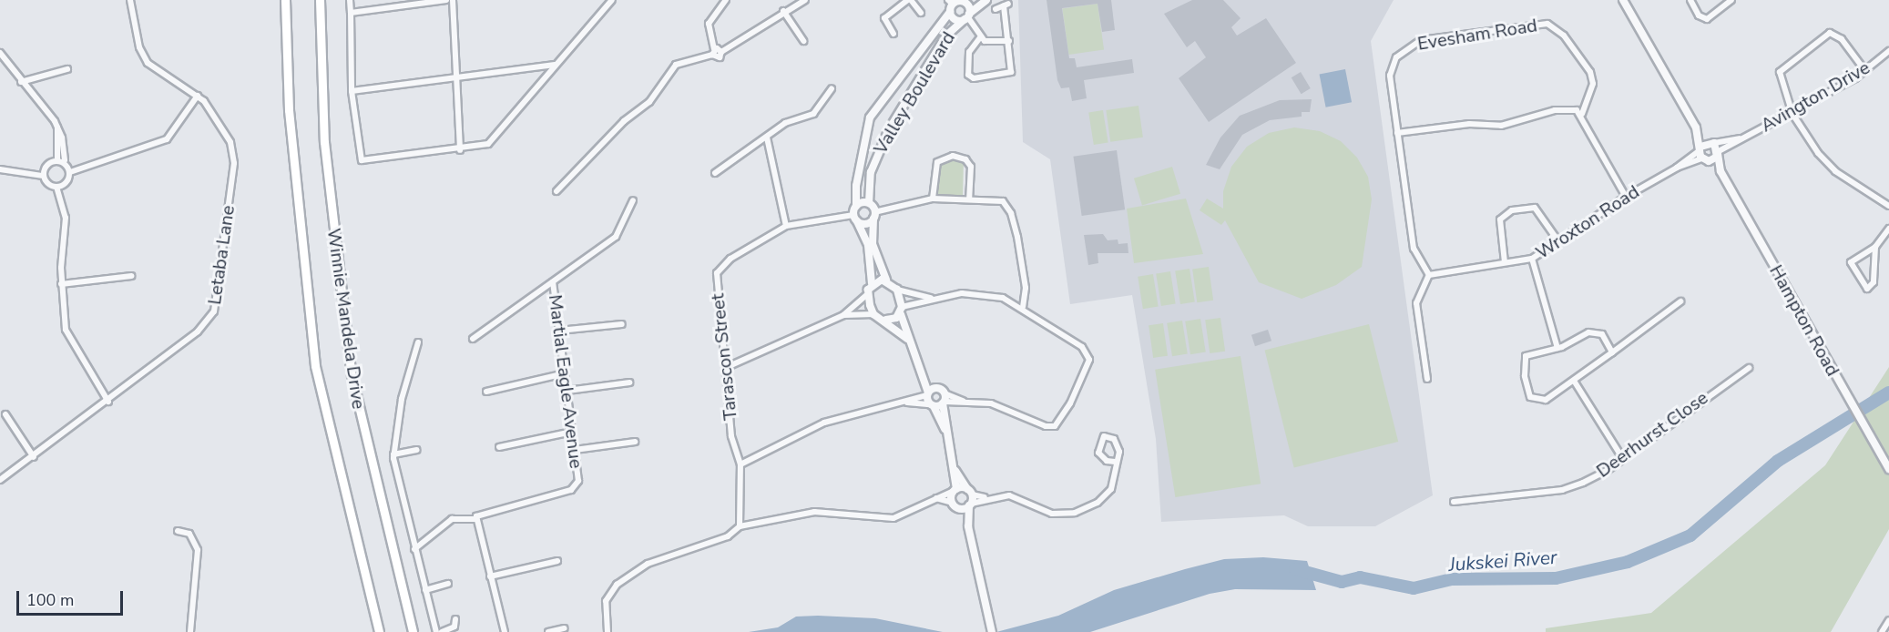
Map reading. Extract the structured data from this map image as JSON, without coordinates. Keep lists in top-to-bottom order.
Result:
{
  "streets": {
    "main road": ["Winnie Mandela Drive"],
    "street": [
      "Evesham Road",
      "Valley Boulevard",
      "Avington Drive",
      "Wroxton Road",
      "Letaba Lane",
      "Hampton Road",
      "Tarascon Street",
      "Martial Eagle Avenue",
      "Deerhurst Close"
    ]
  },
  "crossings": [
    ["Evesham Road", "Wroxton Road"],
    ["Valley Boulevard", "Tarascon Street"],
    ["Avington Drive", "Hampton Road"],
    ["Wroxton Road", "Hampton Road"]
  ],
  "water": ["Jukskei River"],
  "scale_bar": "100 m"
}
